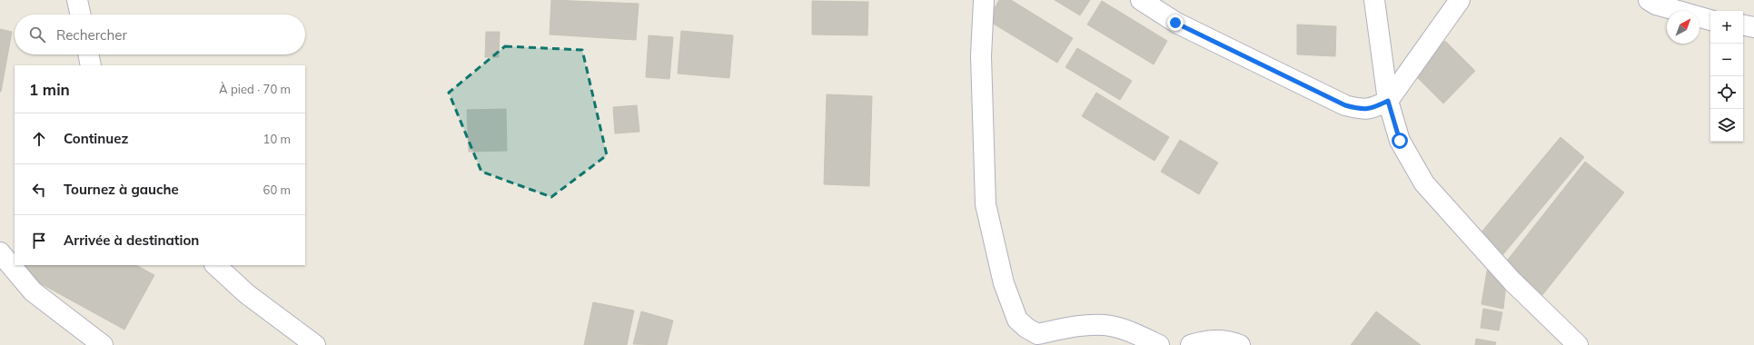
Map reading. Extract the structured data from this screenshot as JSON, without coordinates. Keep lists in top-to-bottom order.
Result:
{
  "north": "top right",
  "page": {
    "map_buttons": ["+", "−"],
    "search": "Rechercher",
    "heading": ["1 min", "À pied · 70 m"],
    "list": [
      ["Continuez", "10 m"],
      ["Tournez à gauche", "60 m"],
      "Arrivée à destination"
    ]
  }
}
